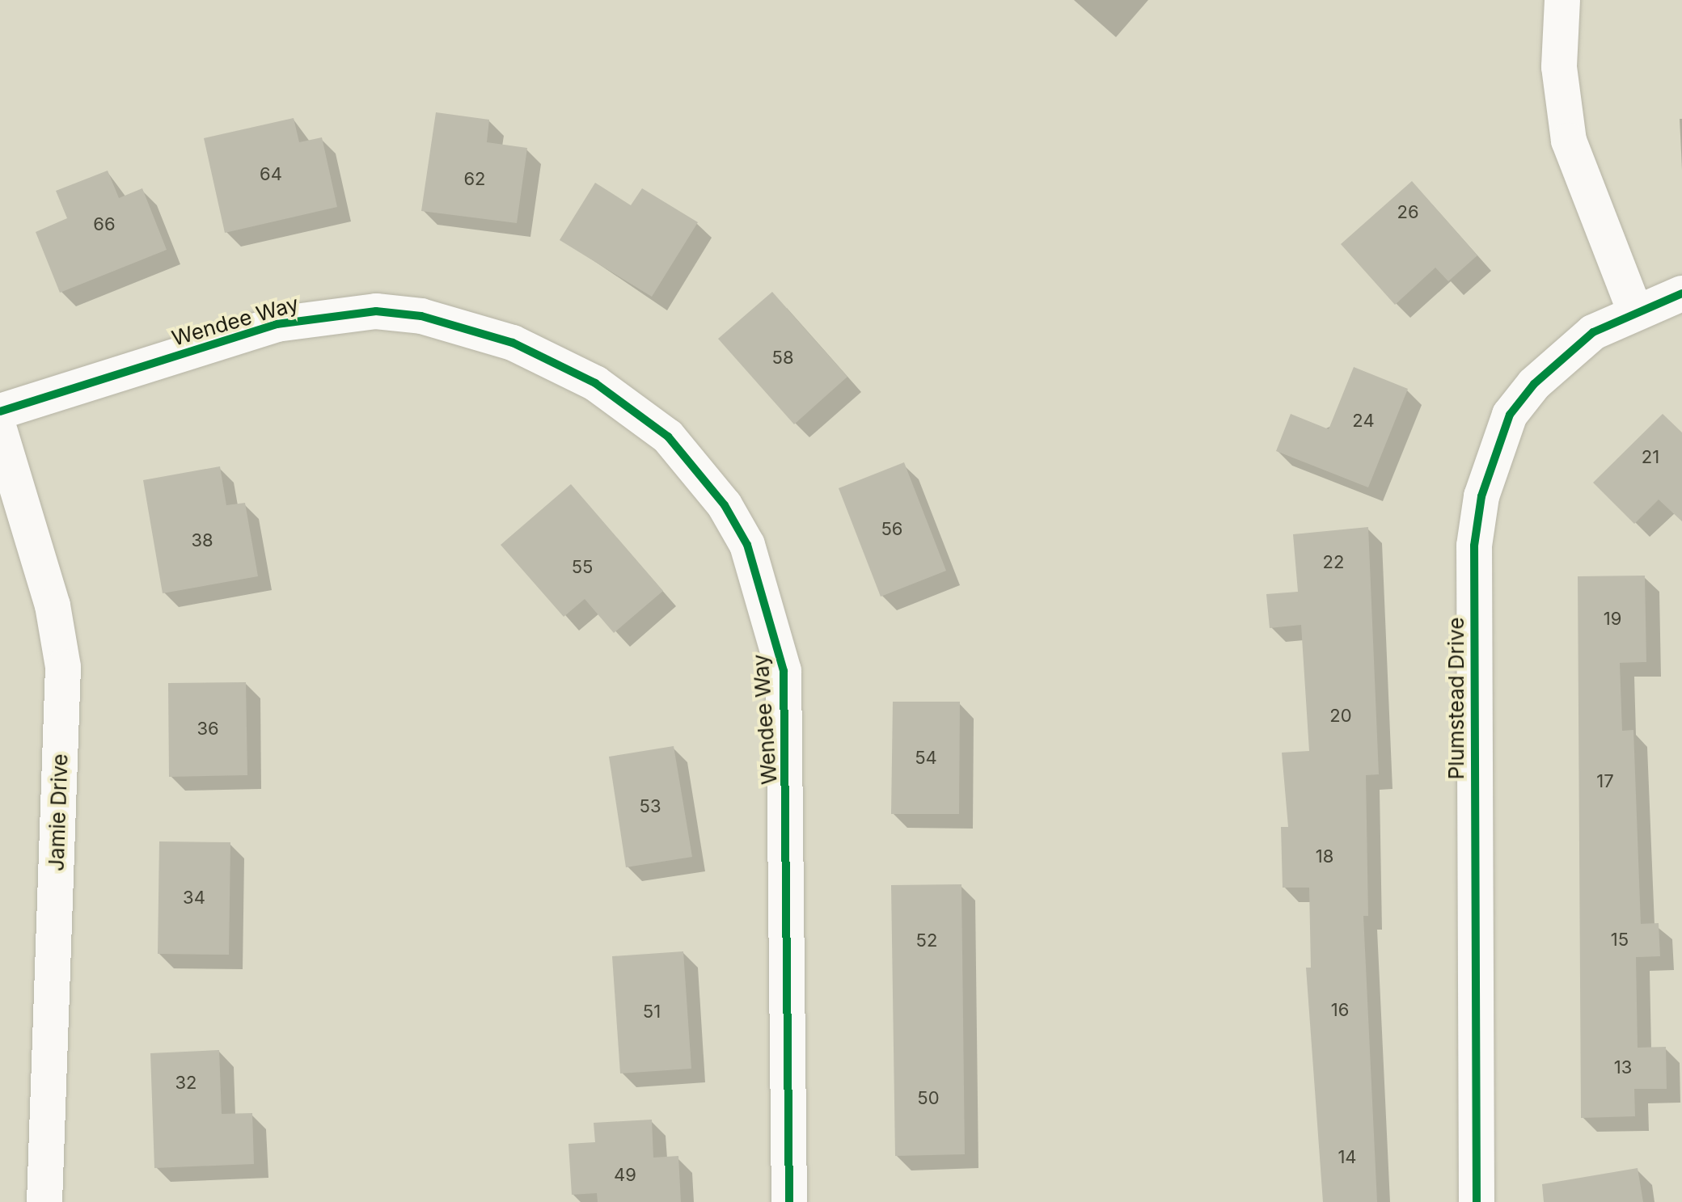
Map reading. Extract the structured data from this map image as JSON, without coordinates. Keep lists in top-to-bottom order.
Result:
{
  "streets": {
    "street": ["Wendee Way", "Plumstead Drive", "Jamie Drive"]
  },
  "house_numbers": [
    "64",
    "62",
    "26",
    "66",
    "58",
    "24",
    "21",
    "56",
    "38",
    "22",
    "55",
    "19",
    "20",
    "36",
    "54",
    "17",
    "53",
    "18",
    "34",
    "15",
    "52",
    "16",
    "51",
    "13",
    "32",
    "50",
    "14",
    "49"
  ]
}
